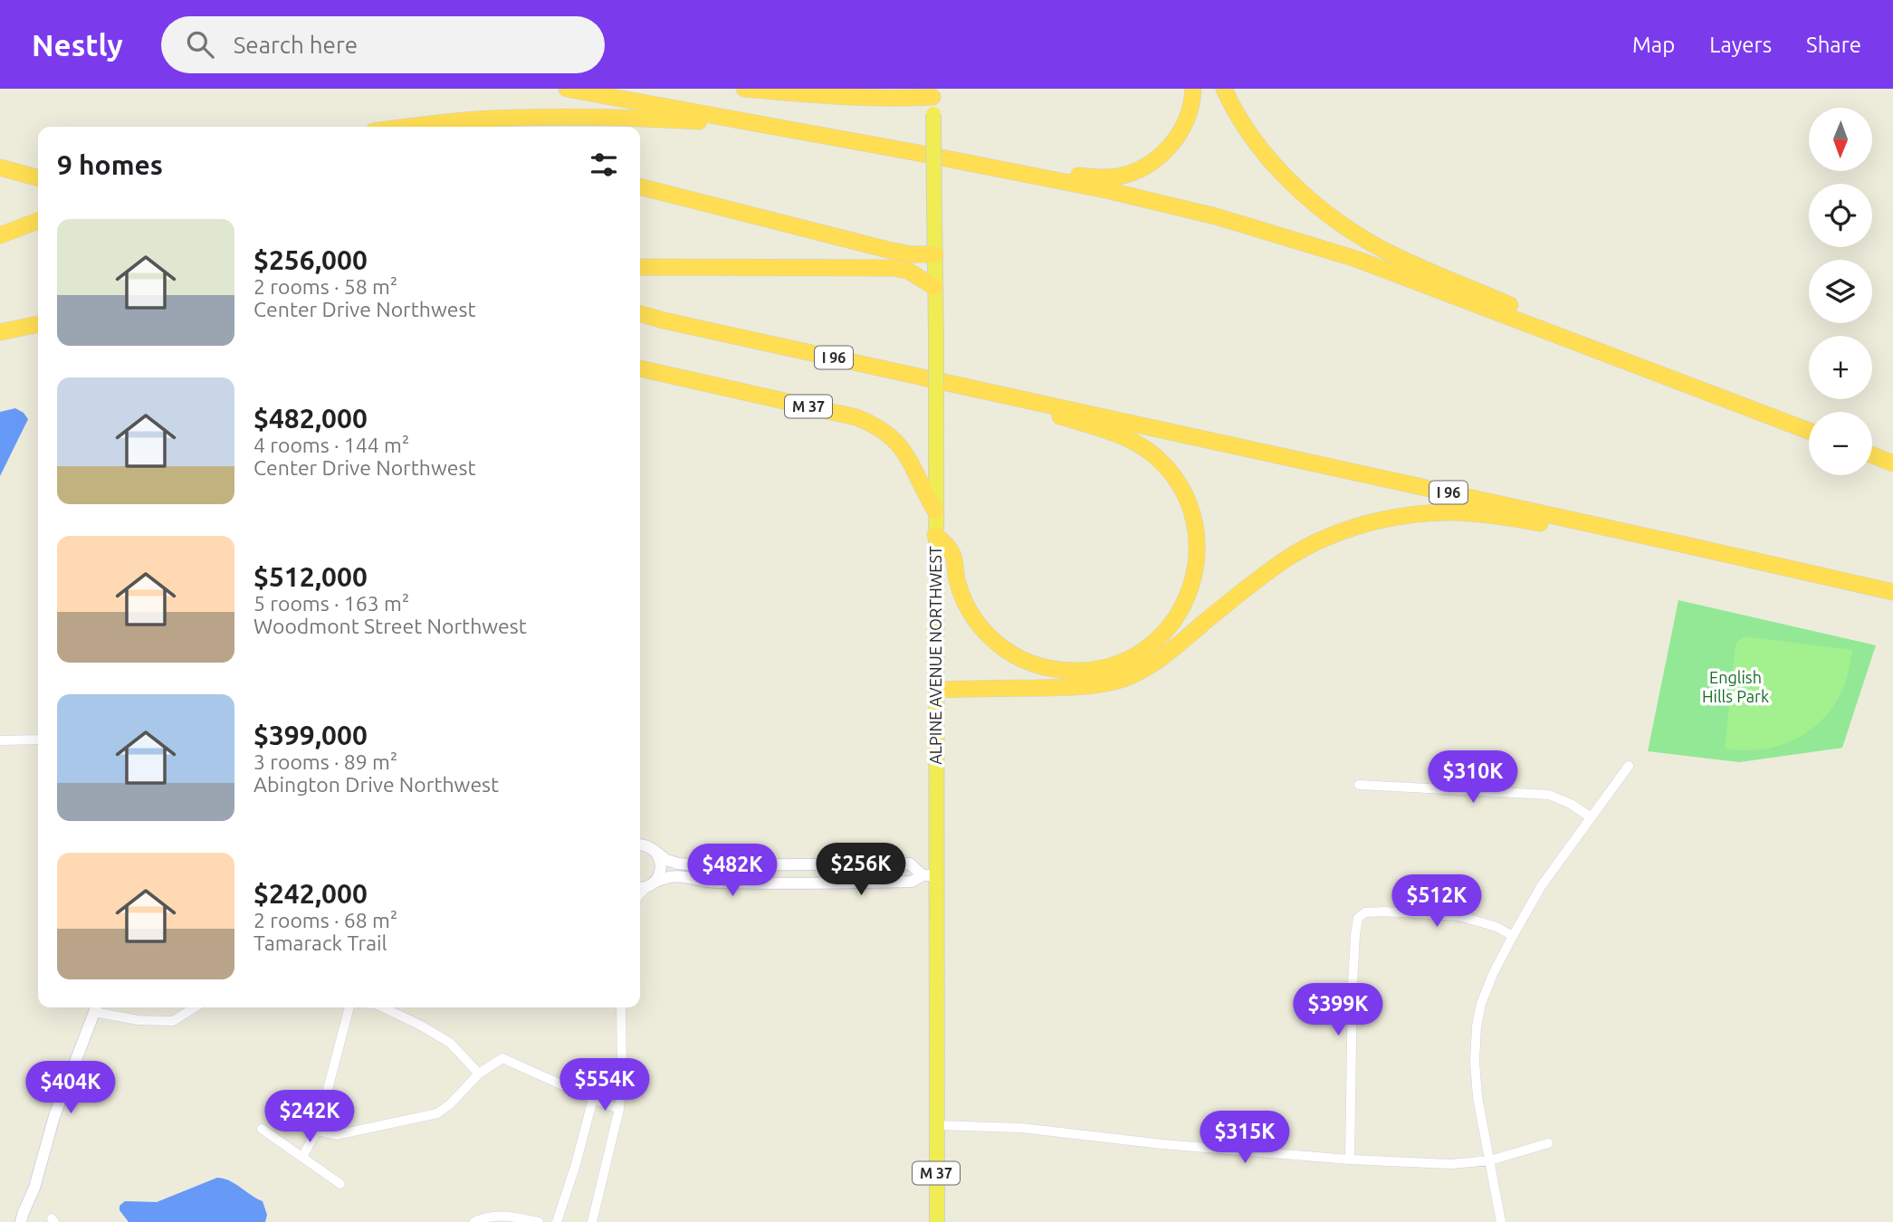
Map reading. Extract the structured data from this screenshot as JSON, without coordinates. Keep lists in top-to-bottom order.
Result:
{
  "streets": {
    "highway": ["I 96", "M 37", "ALPINE AVENUE NORTHWEST"]
  },
  "crossings": [
    ["M 37", "ALPINE AVENUE NORTHWEST"]
  ],
  "parks": ["English Hills Park"],
  "north": "bottom",
  "page": {
    "header": "Nestly",
    "search": "Search here",
    "nav": ["Map", "Layers", "Share"],
    "map_buttons": ["+", "−"],
    "heading": "9 homes",
    "list": [
      {
        "name": "$256,000",
        "note": "2 rooms · 58 m² · Center Drive Northwest"
      },
      {
        "name": "$482,000",
        "note": "4 rooms · 144 m² · Center Drive Northwest"
      },
      {
        "name": "$512,000",
        "note": "5 rooms · 163 m² · Woodmont Street Northwest"
      },
      {
        "name": "$399,000",
        "note": "3 rooms · 89 m² · Abington Drive Northwest"
      },
      {
        "name": "$242,000",
        "note": "2 rooms · 68 m² · Tamarack Trail"
      }
    ],
    "price": [
      "$310K",
      "$256K",
      "$482K",
      "$512K",
      "$399K",
      "$554K",
      "$404K",
      "$242K",
      "$315K"
    ]
  }
}
